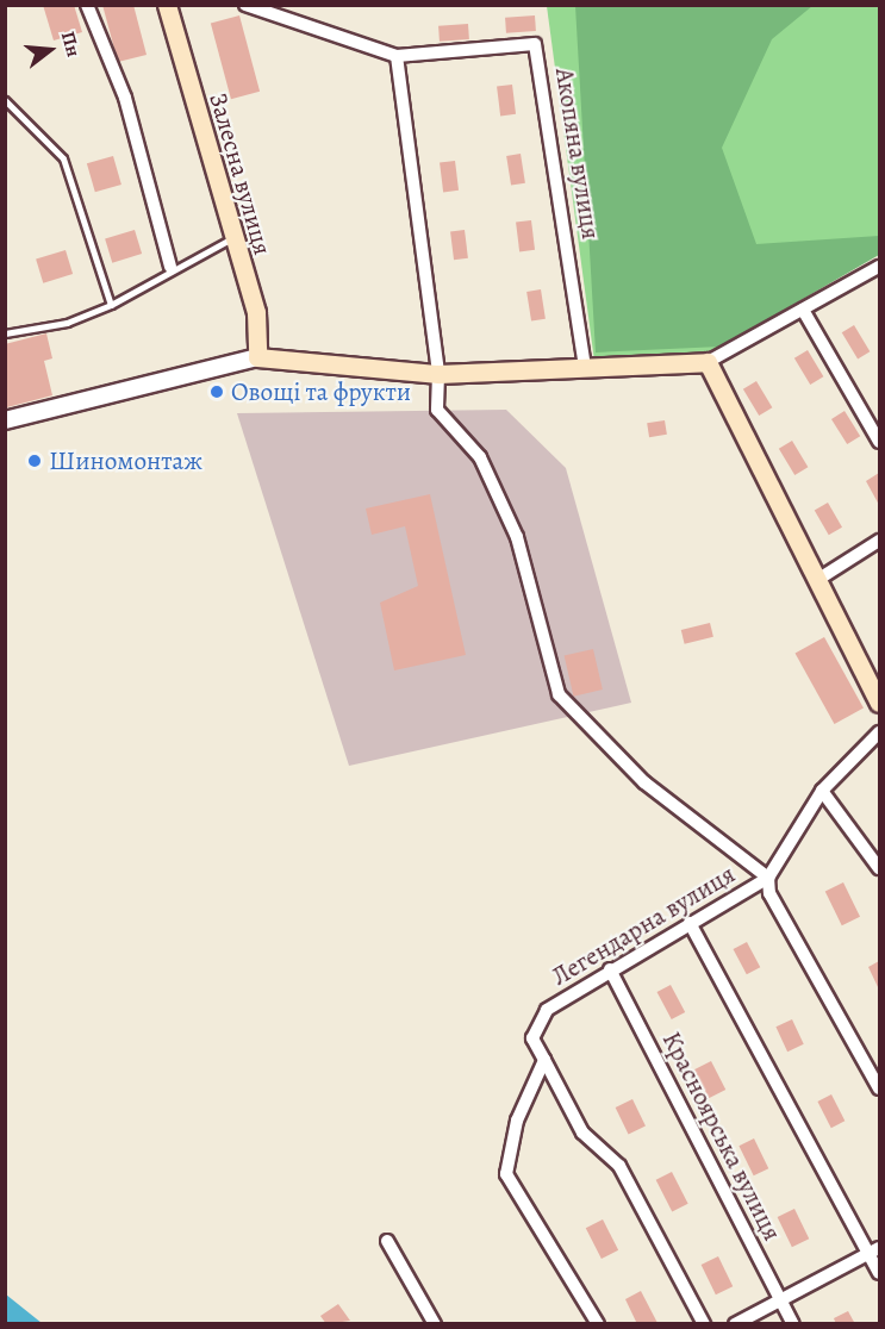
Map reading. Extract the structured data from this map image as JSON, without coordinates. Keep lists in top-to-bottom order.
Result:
{
  "streets": {
    "main road": ["Залесна вулиця"],
    "street": ["Акопяна вулиця", "Легендарна вулиця", "Красноярська вулиця"]
  },
  "crossings": [
    ["Легендарна вулиця", "Красноярська вулиця"]
  ],
  "places": ["Овощі та фрукти", "Шиномонтаж"],
  "north": "right"
}
